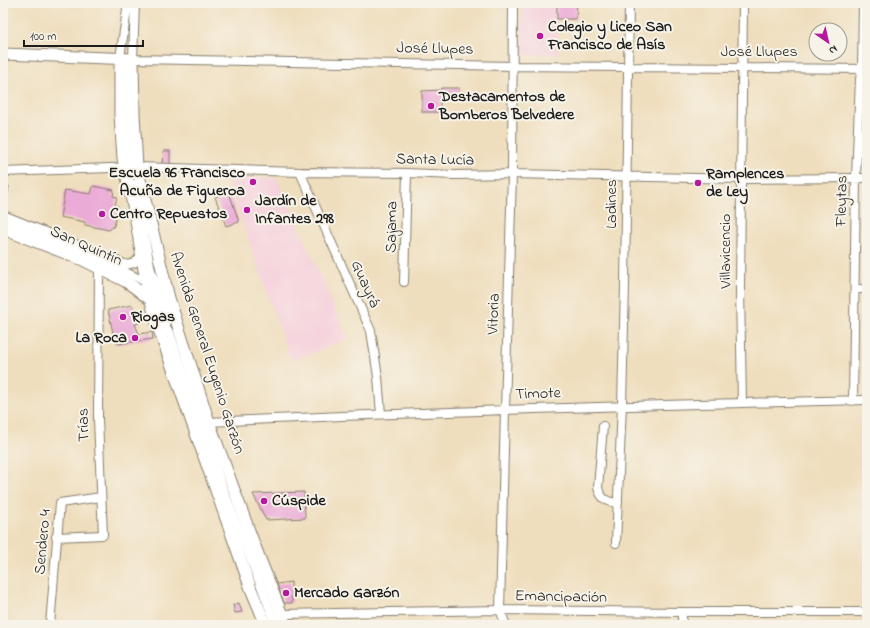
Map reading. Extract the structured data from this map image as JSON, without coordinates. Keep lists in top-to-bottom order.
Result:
{
  "streets": {
    "main road": ["José Llupes", "San Quintín", "Avenida General Eugenio Garzón"],
    "street": [
      "Santa Lucía",
      "Fleytas",
      "Ladines",
      "Sajama",
      "Villavicencio",
      "Guayrá",
      "Vitoria",
      "Timote",
      "Trías",
      "Sendero 4",
      "Emancipación"
    ]
  },
  "crossings": [
    ["José Llupes", "Fleytas"],
    ["José Llupes", "Ladines"],
    ["José Llupes", "Villavicencio"],
    ["José Llupes", "Vitoria"],
    ["José Llupes", "Avenida General Eugenio Garzón"],
    ["Santa Lucía", "Fleytas"],
    ["Santa Lucía", "Ladines"],
    ["Santa Lucía", "Sajama"],
    ["Santa Lucía", "Villavicencio"],
    ["Santa Lucía", "Guayrá"],
    ["Santa Lucía", "Vitoria"],
    ["Santa Lucía", "Avenida General Eugenio Garzón"],
    ["Fleytas", "Timote"],
    ["Ladines", "Timote"],
    ["San Quintín", "Avenida General Eugenio Garzón"],
    ["San Quintín", "Trías"],
    ["Villavicencio", "Timote"],
    ["Guayrá", "Timote"],
    ["Vitoria", "Timote"],
    ["Vitoria", "Emancipación"],
    ["Avenida General Eugenio Garzón", "Timote"],
    ["Avenida General Eugenio Garzón", "Emancipación"],
    ["Trías", "Sendero 4"]
  ],
  "places": [
    "Colegio y Liceo San Francisco de Asís",
    "Destacamentos de Bomberos Belvedere",
    "Escuela 96 Francisco Acuña de Figueroa",
    "Ramplences de Ley",
    "Jardín de Infantes 298",
    "Centro Repuestos",
    "Riogas",
    "La Roca",
    "Cúspide",
    "Mercado Garzón"
  ],
  "scale_bar": "100 m",
  "north": "bottom right"
}
